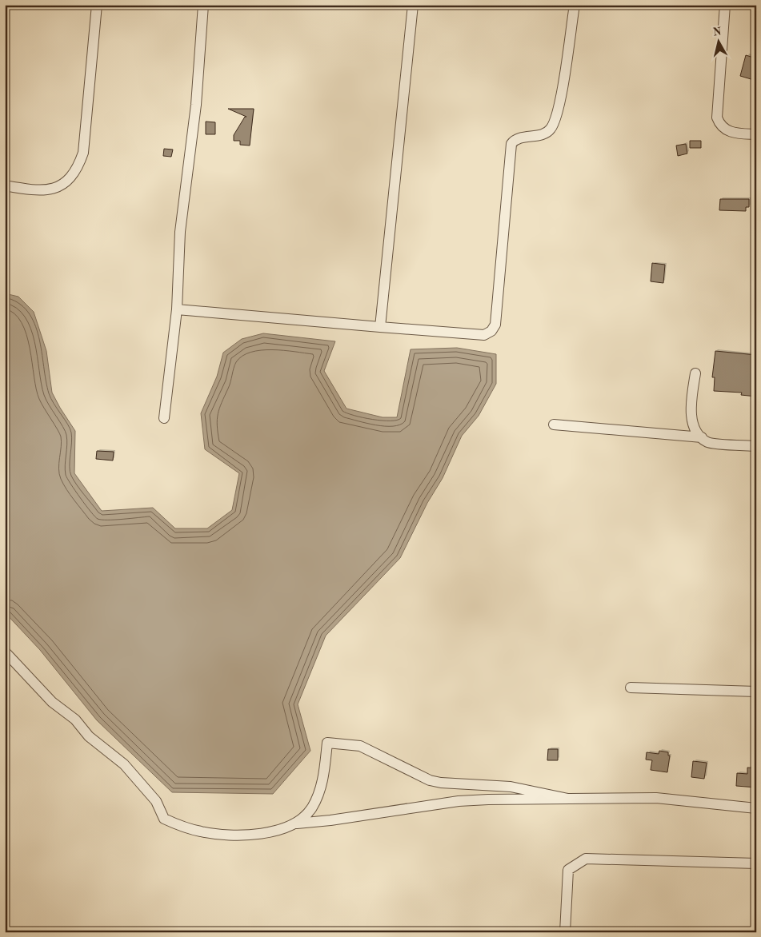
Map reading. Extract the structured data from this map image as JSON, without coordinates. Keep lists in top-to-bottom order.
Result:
{
  "north": "top"
}
